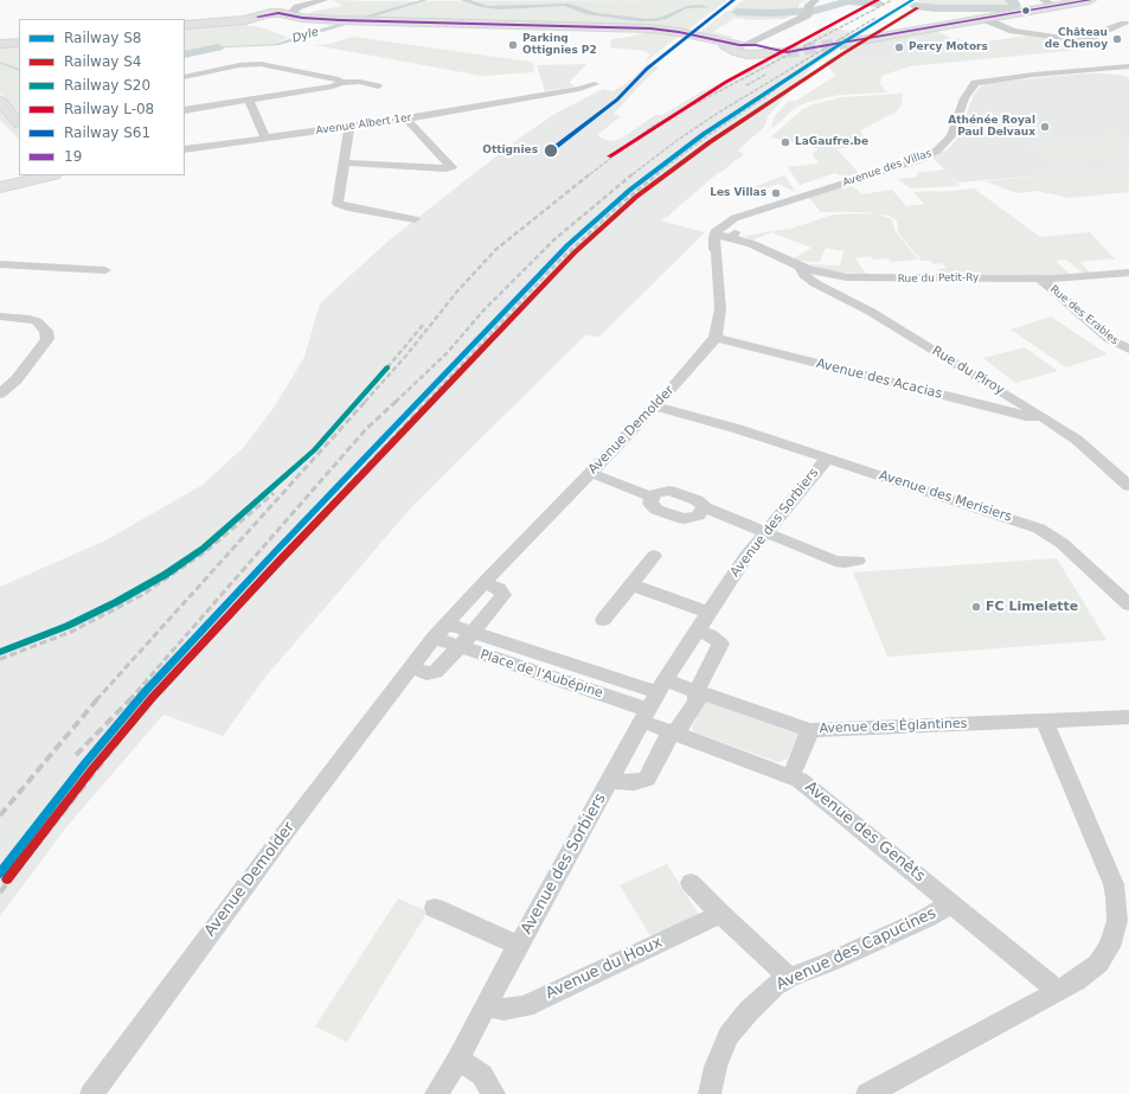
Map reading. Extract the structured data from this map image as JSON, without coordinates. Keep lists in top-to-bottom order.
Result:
{
  "streets": {
    "street": [
      "Avenue Albert 1er",
      "Avenue des Villas",
      "Rue du Petit-Ry",
      "Rue des Erables",
      "Rue du Piroy",
      "Avenue des Acacias",
      "Avenue Demolder",
      "Avenue des Merisiers",
      "Avenue des Sorbiers",
      "Place de l'Aubépine",
      "Avenue des Églantines",
      "Avenue des Genêts",
      "Avenue des Capucines",
      "Avenue du Houx"
    ]
  },
  "crossings": [
    ["Avenue des Villas", "Rue du Petit-Ry"],
    ["Rue du Petit-Ry", "Rue des Erables"],
    ["Rue du Petit-Ry", "Rue du Piroy"],
    ["Rue du Piroy", "Avenue des Acacias"],
    ["Avenue des Acacias", "Avenue Demolder"],
    ["Avenue Demolder", "Avenue des Merisiers"],
    ["Avenue Demolder", "Place de l'Aubépine"],
    ["Avenue des Merisiers", "Avenue des Sorbiers"],
    ["Avenue des Sorbiers", "Place de l'Aubépine"],
    ["Avenue des Sorbiers", "Avenue des Églantines"],
    ["Avenue des Sorbiers", "Avenue des Genêts"],
    ["Avenue des Sorbiers", "Avenue du Houx"],
    ["Place de l'Aubépine", "Avenue des Églantines"],
    ["Place de l'Aubépine", "Avenue des Genêts"],
    ["Avenue des Genêts", "Avenue des Capucines"]
  ],
  "water": ["Dyle"],
  "places": [
    "Château de Chenoy",
    "Parking Ottignies P2",
    "Percy Motors",
    "Athénée Royal Paul Delvaux",
    "LaGaufre.be",
    "Ottignies",
    "Les Villas",
    "FC Limelette"
  ],
  "lines": [
    "rail line S8",
    "rail line L-08",
    "rail line S61",
    "transit line 19",
    "rail line S4",
    "rail line S20"
  ],
  "legend": [
    "Railway S8",
    "Railway S4",
    "Railway S20",
    "Railway L-08",
    "Railway S61",
    "19"
  ]
}
